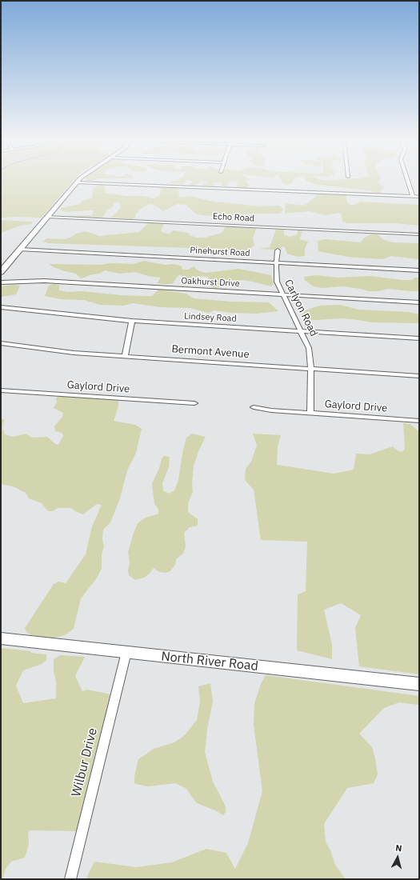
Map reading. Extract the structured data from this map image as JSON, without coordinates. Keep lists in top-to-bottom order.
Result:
{
  "streets": {
    "street": [
      "Echo Road",
      "Pinehurst Road",
      "Oakhurst Drive",
      "Carlyon Road",
      "Lindsey Road",
      "Bermont Avenue",
      "Gaylord Drive",
      "North River Road",
      "Wilbur Drive"
    ]
  },
  "crossings": [
    ["Pinehurst Road", "Carlyon Road"],
    ["Oakhurst Drive", "Carlyon Road"],
    ["Carlyon Road", "Lindsey Road"],
    ["Carlyon Road", "Bermont Avenue"],
    ["Carlyon Road", "Gaylord Drive"],
    ["North River Road", "Wilbur Drive"]
  ],
  "north": "top"
}
